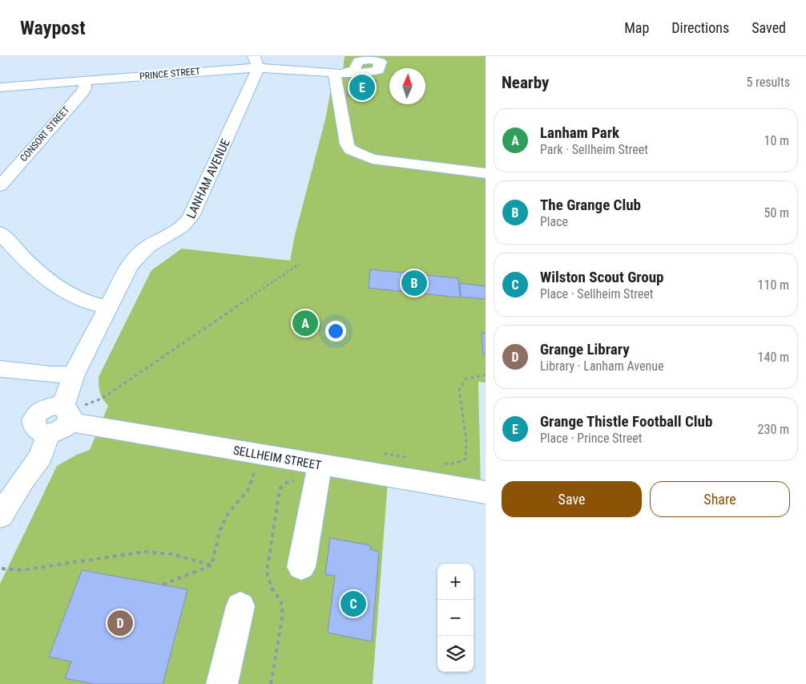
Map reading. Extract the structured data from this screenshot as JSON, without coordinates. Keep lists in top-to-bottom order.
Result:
{
  "streets": {
    "street": [
      "PRINCE STREET",
      "CONSORT STREET",
      "LANHAM AVENUE",
      "SELLHEIM STREET"
    ]
  },
  "crossings": [
    ["PRINCE STREET", "CONSORT STREET"],
    ["PRINCE STREET", "LANHAM AVENUE"],
    ["LANHAM AVENUE", "SELLHEIM STREET"]
  ],
  "north": "top",
  "page": {
    "header": "Waypost",
    "nav": ["Map", "Directions", "Saved"],
    "heading": ["Nearby", "5 results"],
    "pins": [
      "E",
      "B",
      "A",
      "C",
      "D"
    ],
    "list": [
      {
        "mark": "A",
        "name": "Lanham Park",
        "note": "Park · Sellheim Street",
        "value": "10 m"
      },
      {
        "mark": "B",
        "name": "The Grange Club",
        "note": "Place",
        "value": "50 m"
      },
      {
        "mark": "C",
        "name": "Wilston Scout Group",
        "note": "Place · Sellheim Street",
        "value": "110 m"
      },
      {
        "mark": "D",
        "name": "Grange Library",
        "note": "Library · Lanham Avenue",
        "value": "140 m"
      },
      {
        "mark": "E",
        "name": "Grange Thistle Football Club",
        "note": "Place · Prince Street",
        "value": "230 m"
      }
    ],
    "buttons": ["Save", "Share"],
    "map_buttons": ["+", "−"]
  }
}
